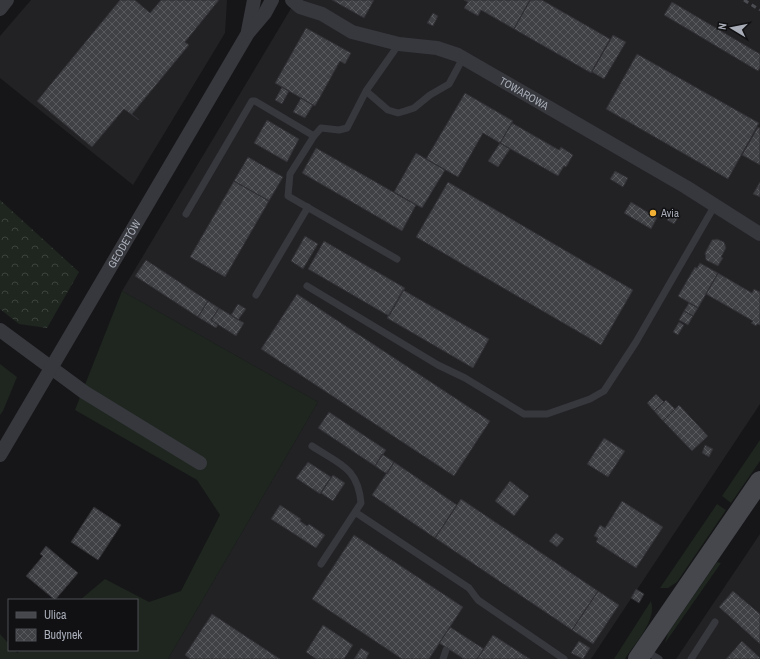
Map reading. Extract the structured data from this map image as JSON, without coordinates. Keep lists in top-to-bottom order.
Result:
{
  "streets": {
    "street": ["TOWAROWA", "GEODETÓW"]
  },
  "places": ["Avia"],
  "legend": ["Ulica", "Budynek"],
  "north": "left"
}
